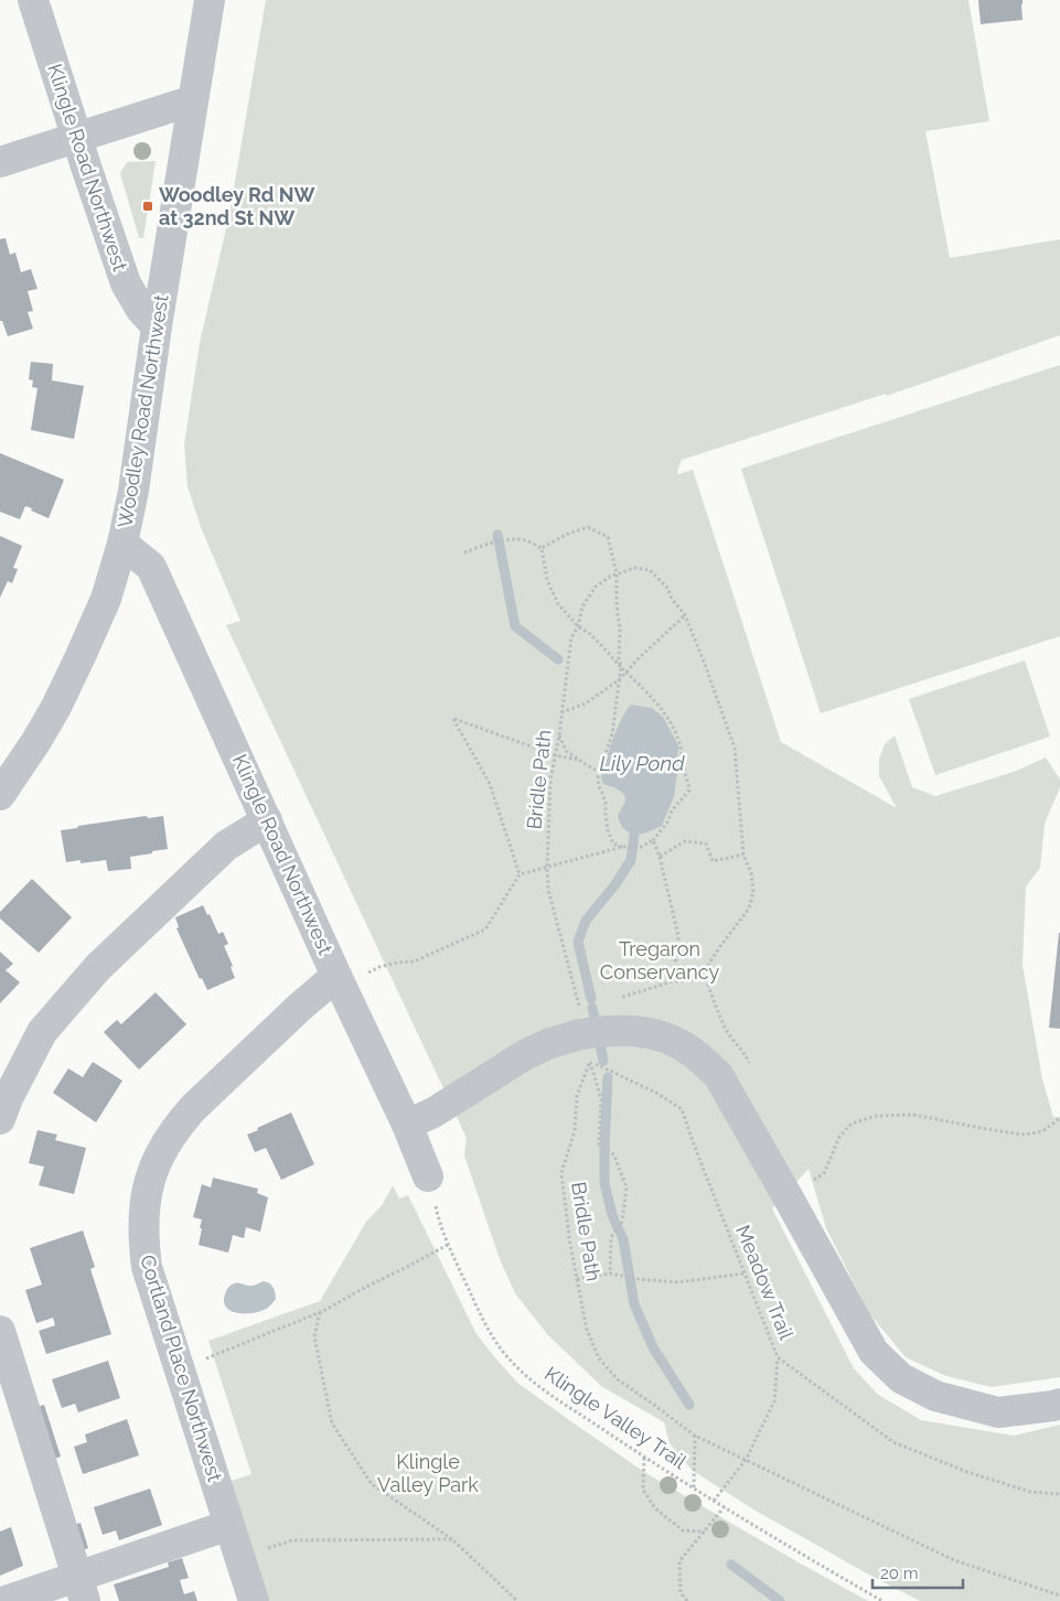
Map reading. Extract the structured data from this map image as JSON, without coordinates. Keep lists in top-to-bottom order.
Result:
{
  "streets": {
    "street": ["Klingle Road Northwest", "Woodley Road Northwest", "Cortland Place Northwest"],
    "path": ["Bridle Path", "Meadow Trail", "Klingle Valley Trail"]
  },
  "crossings": [
    ["Klingle Road Northwest", "Woodley Road Northwest"],
    ["Klingle Road Northwest", "Cortland Place Northwest"],
    ["Klingle Road Northwest", "Klingle Valley Trail"],
    ["Bridle Path", "Meadow Trail"]
  ],
  "water": ["Lily Pond"],
  "parks": ["Tregaron Conservancy", "Klingle Valley Park"],
  "places": {
    "transit": ["Woodley Rd NW at 32nd St NW"]
  },
  "scale_bar": "20 m"
}
